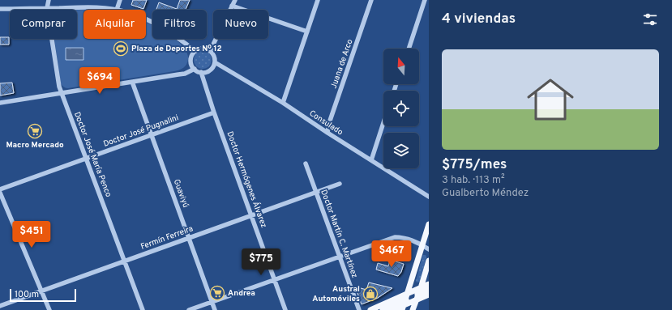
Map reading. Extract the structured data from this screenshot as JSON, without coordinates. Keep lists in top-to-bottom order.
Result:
{
  "streets": {
    "street": [
      "Juana de Arco",
      "Consulado",
      "Doctor José Pugnalini",
      "Doctor José María Penco",
      "Doctor Hermógenes Álvarez",
      "Guaviyú",
      "Doctor Martín C. Martínez",
      "Fermín Ferreira"
    ]
  },
  "crossings": [
    ["Juana de Arco", "Consulado"],
    ["Consulado", "Doctor Hermógenes Álvarez"],
    ["Doctor José Pugnalini", "Doctor José María Penco"],
    ["Doctor José Pugnalini", "Doctor Hermógenes Álvarez"],
    ["Doctor José Pugnalini", "Guaviyú"],
    ["Doctor José María Penco", "Fermín Ferreira"],
    ["Doctor Hermógenes Álvarez", "Fermín Ferreira"],
    ["Guaviyú", "Fermín Ferreira"],
    ["Doctor Martín C. Martínez", "Fermín Ferreira"]
  ],
  "places": {
    "sports": ["Plaza de Deportes Nº 12"],
    "supermarket": ["Macro Mercado", "Andrea"],
    "shop": ["Austral Automóviles"]
  },
  "scale_bar": "100 m",
  "north": "top",
  "page": {
    "heading": "4 viviendas",
    "chip": [
      "Comprar",
      "Alquilar",
      "Filtros",
      "Nuevo"
    ],
    "list": [
      {
        "name": "$775/mes",
        "note": "3 hab. · 113 m² · Gualberto Méndez"
      }
    ],
    "price": [
      "$694",
      "$451",
      "$467",
      "$775"
    ],
    "scale": "100 m"
  }
}
